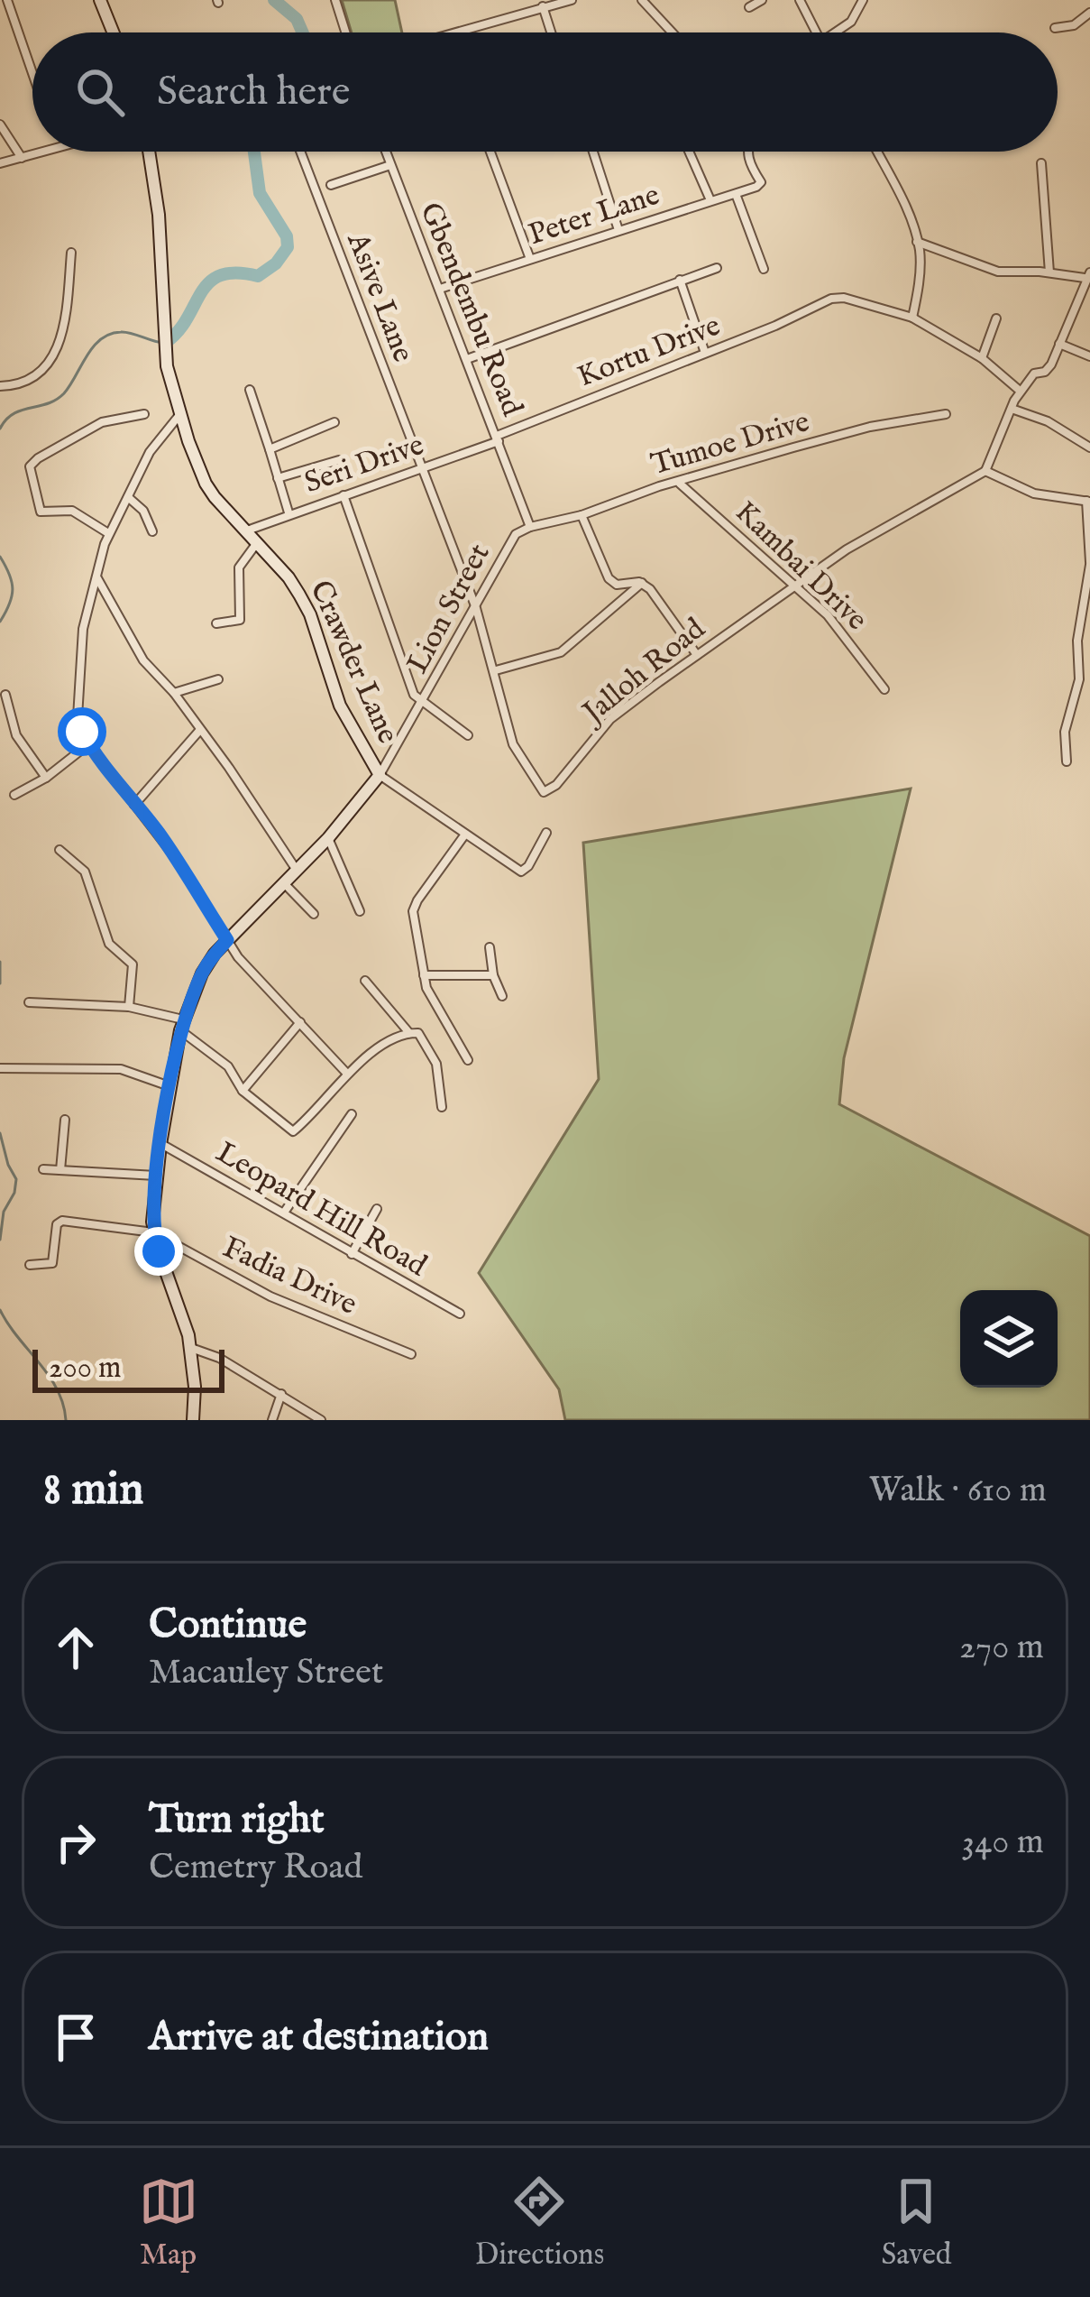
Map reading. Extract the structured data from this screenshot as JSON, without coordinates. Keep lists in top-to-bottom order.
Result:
{
  "streets": {
    "street": [
      "Peter Lane",
      "Asive Lane",
      "Gbendembu Road",
      "Kortu Drive",
      "Tumoe Drive",
      "Seri Drive",
      "Kambai Drive",
      "Lion Street",
      "Crawder Lane",
      "Jalloh Road",
      "Leopard Hill Road",
      "Fadia Drive"
    ]
  },
  "crossings": [
    ["Peter Lane", "Gbendembu Road"],
    ["Asive Lane", "Seri Drive"],
    ["Asive Lane", "Jalloh Road"],
    ["Gbendembu Road", "Kortu Drive"],
    ["Gbendembu Road", "Tumoe Drive"],
    ["Gbendembu Road", "Seri Drive"],
    ["Gbendembu Road", "Lion Street"],
    ["Kortu Drive", "Seri Drive"],
    ["Tumoe Drive", "Kambai Drive"],
    ["Tumoe Drive", "Lion Street"],
    ["Seri Drive", "Crawder Lane"],
    ["Seri Drive", "Jalloh Road"],
    ["Kambai Drive", "Jalloh Road"],
    ["Lion Street", "Crawder Lane"],
    ["Lion Street", "Jalloh Road"]
  ],
  "scale_bar": "200 m",
  "page": {
    "search": "Search here",
    "scale": "200 m",
    "heading": ["8 min", "Walk · 610 m"],
    "list": [
      ["Continue", "Macauley Street", "270 m"],
      ["Turn right", "Cemetry Road", "340 m"],
      "Arrive at destination"
    ],
    "nav": ["Map", "Directions", "Saved"]
  }
}
